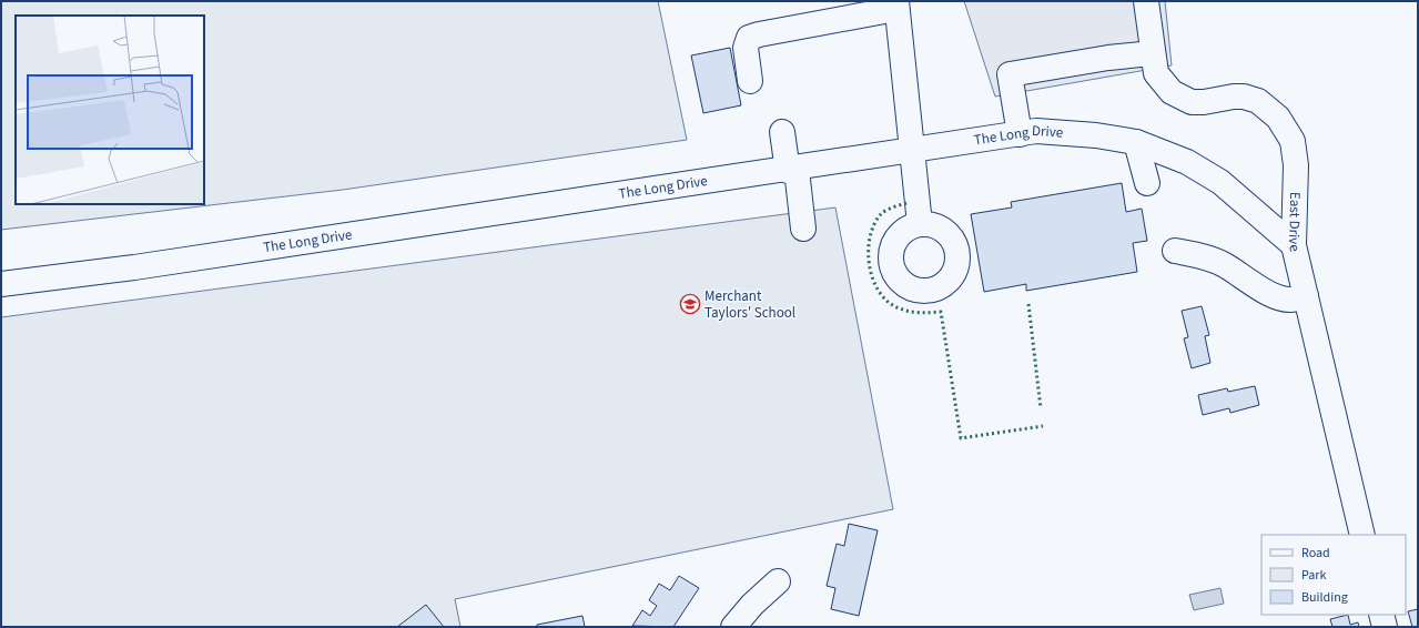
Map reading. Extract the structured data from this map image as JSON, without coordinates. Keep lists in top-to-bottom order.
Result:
{
  "streets": {
    "street": ["The Long Drive", "East Drive"]
  },
  "crossings": [
    ["The Long Drive", "East Drive"]
  ],
  "places": {
    "school or university": ["Merchant Taylors' School"]
  },
  "legend": ["Road", "Park", "Building"]
}
